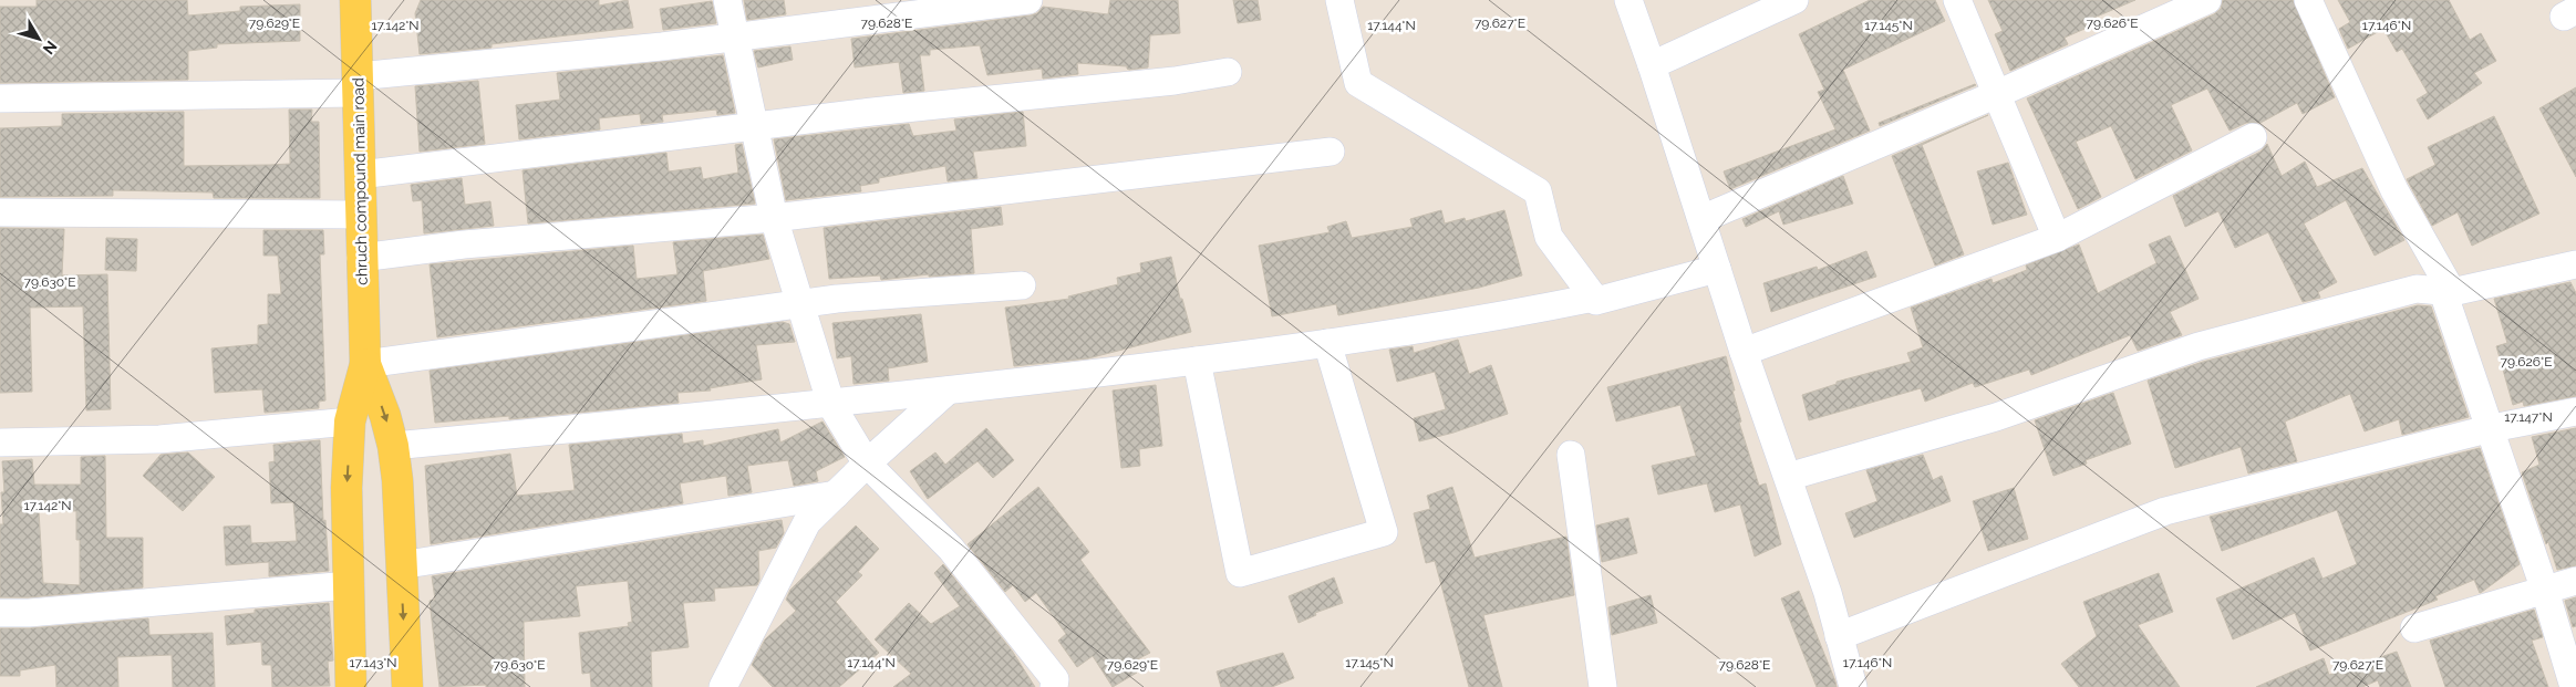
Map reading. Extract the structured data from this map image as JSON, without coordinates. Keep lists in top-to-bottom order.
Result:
{
  "streets": {
    "main road": ["chruch compound main road"]
  },
  "north": "bottom right",
  "coordinates": [
    "79.626°E",
    "79.629°E",
    "79.628°E",
    "79.627°E",
    "17.142°N",
    "17.144°N",
    "17.145°N",
    "17.146°N",
    "79.630°E",
    "17.147°N",
    "17.143°N"
  ]
}
